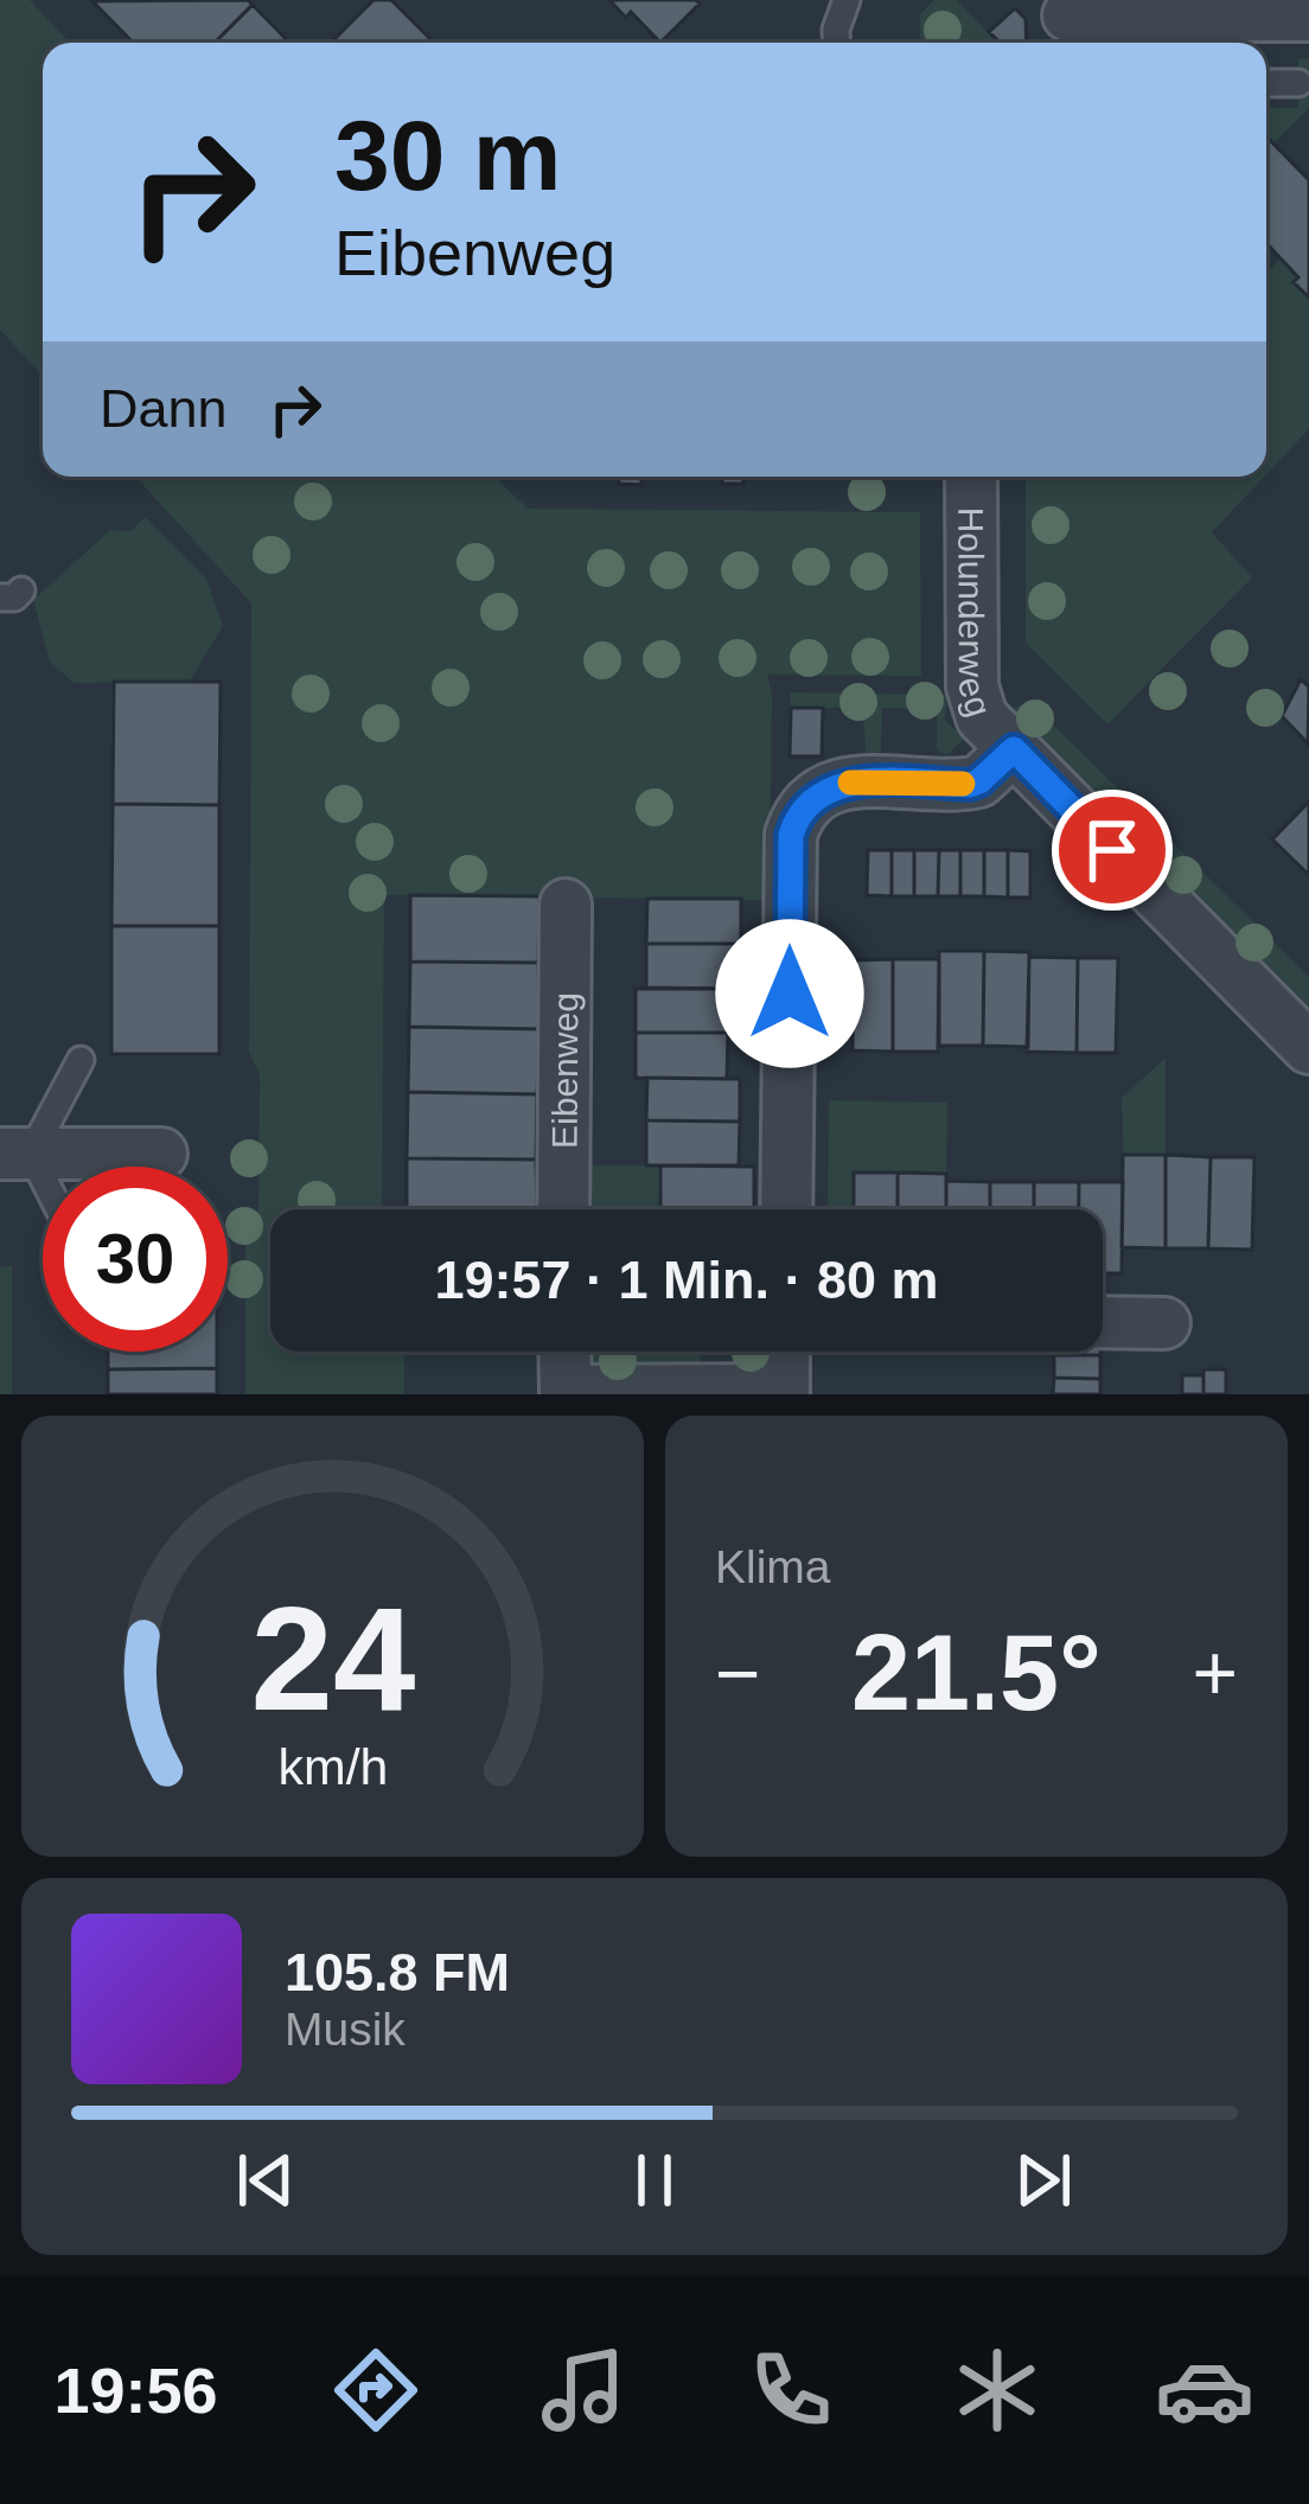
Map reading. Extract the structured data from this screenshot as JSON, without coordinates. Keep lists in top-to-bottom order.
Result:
{
  "streets": {
    "street": ["Holunderweg", "Eibenweg"]
  },
  "page": {
    "turn": ["30 m", "Eibenweg"],
    "then": "Dann",
    "limit": "30",
    "trip": "19:57 · 1 Min. · 80 m",
    "tile": "Klima",
    "heat": ["−", "21.5°", "+"],
    "song": ["105.8 FM", "Musik"],
    "tabs": "19:56",
    "gauge": ["24", "km/h"]
  }
}
